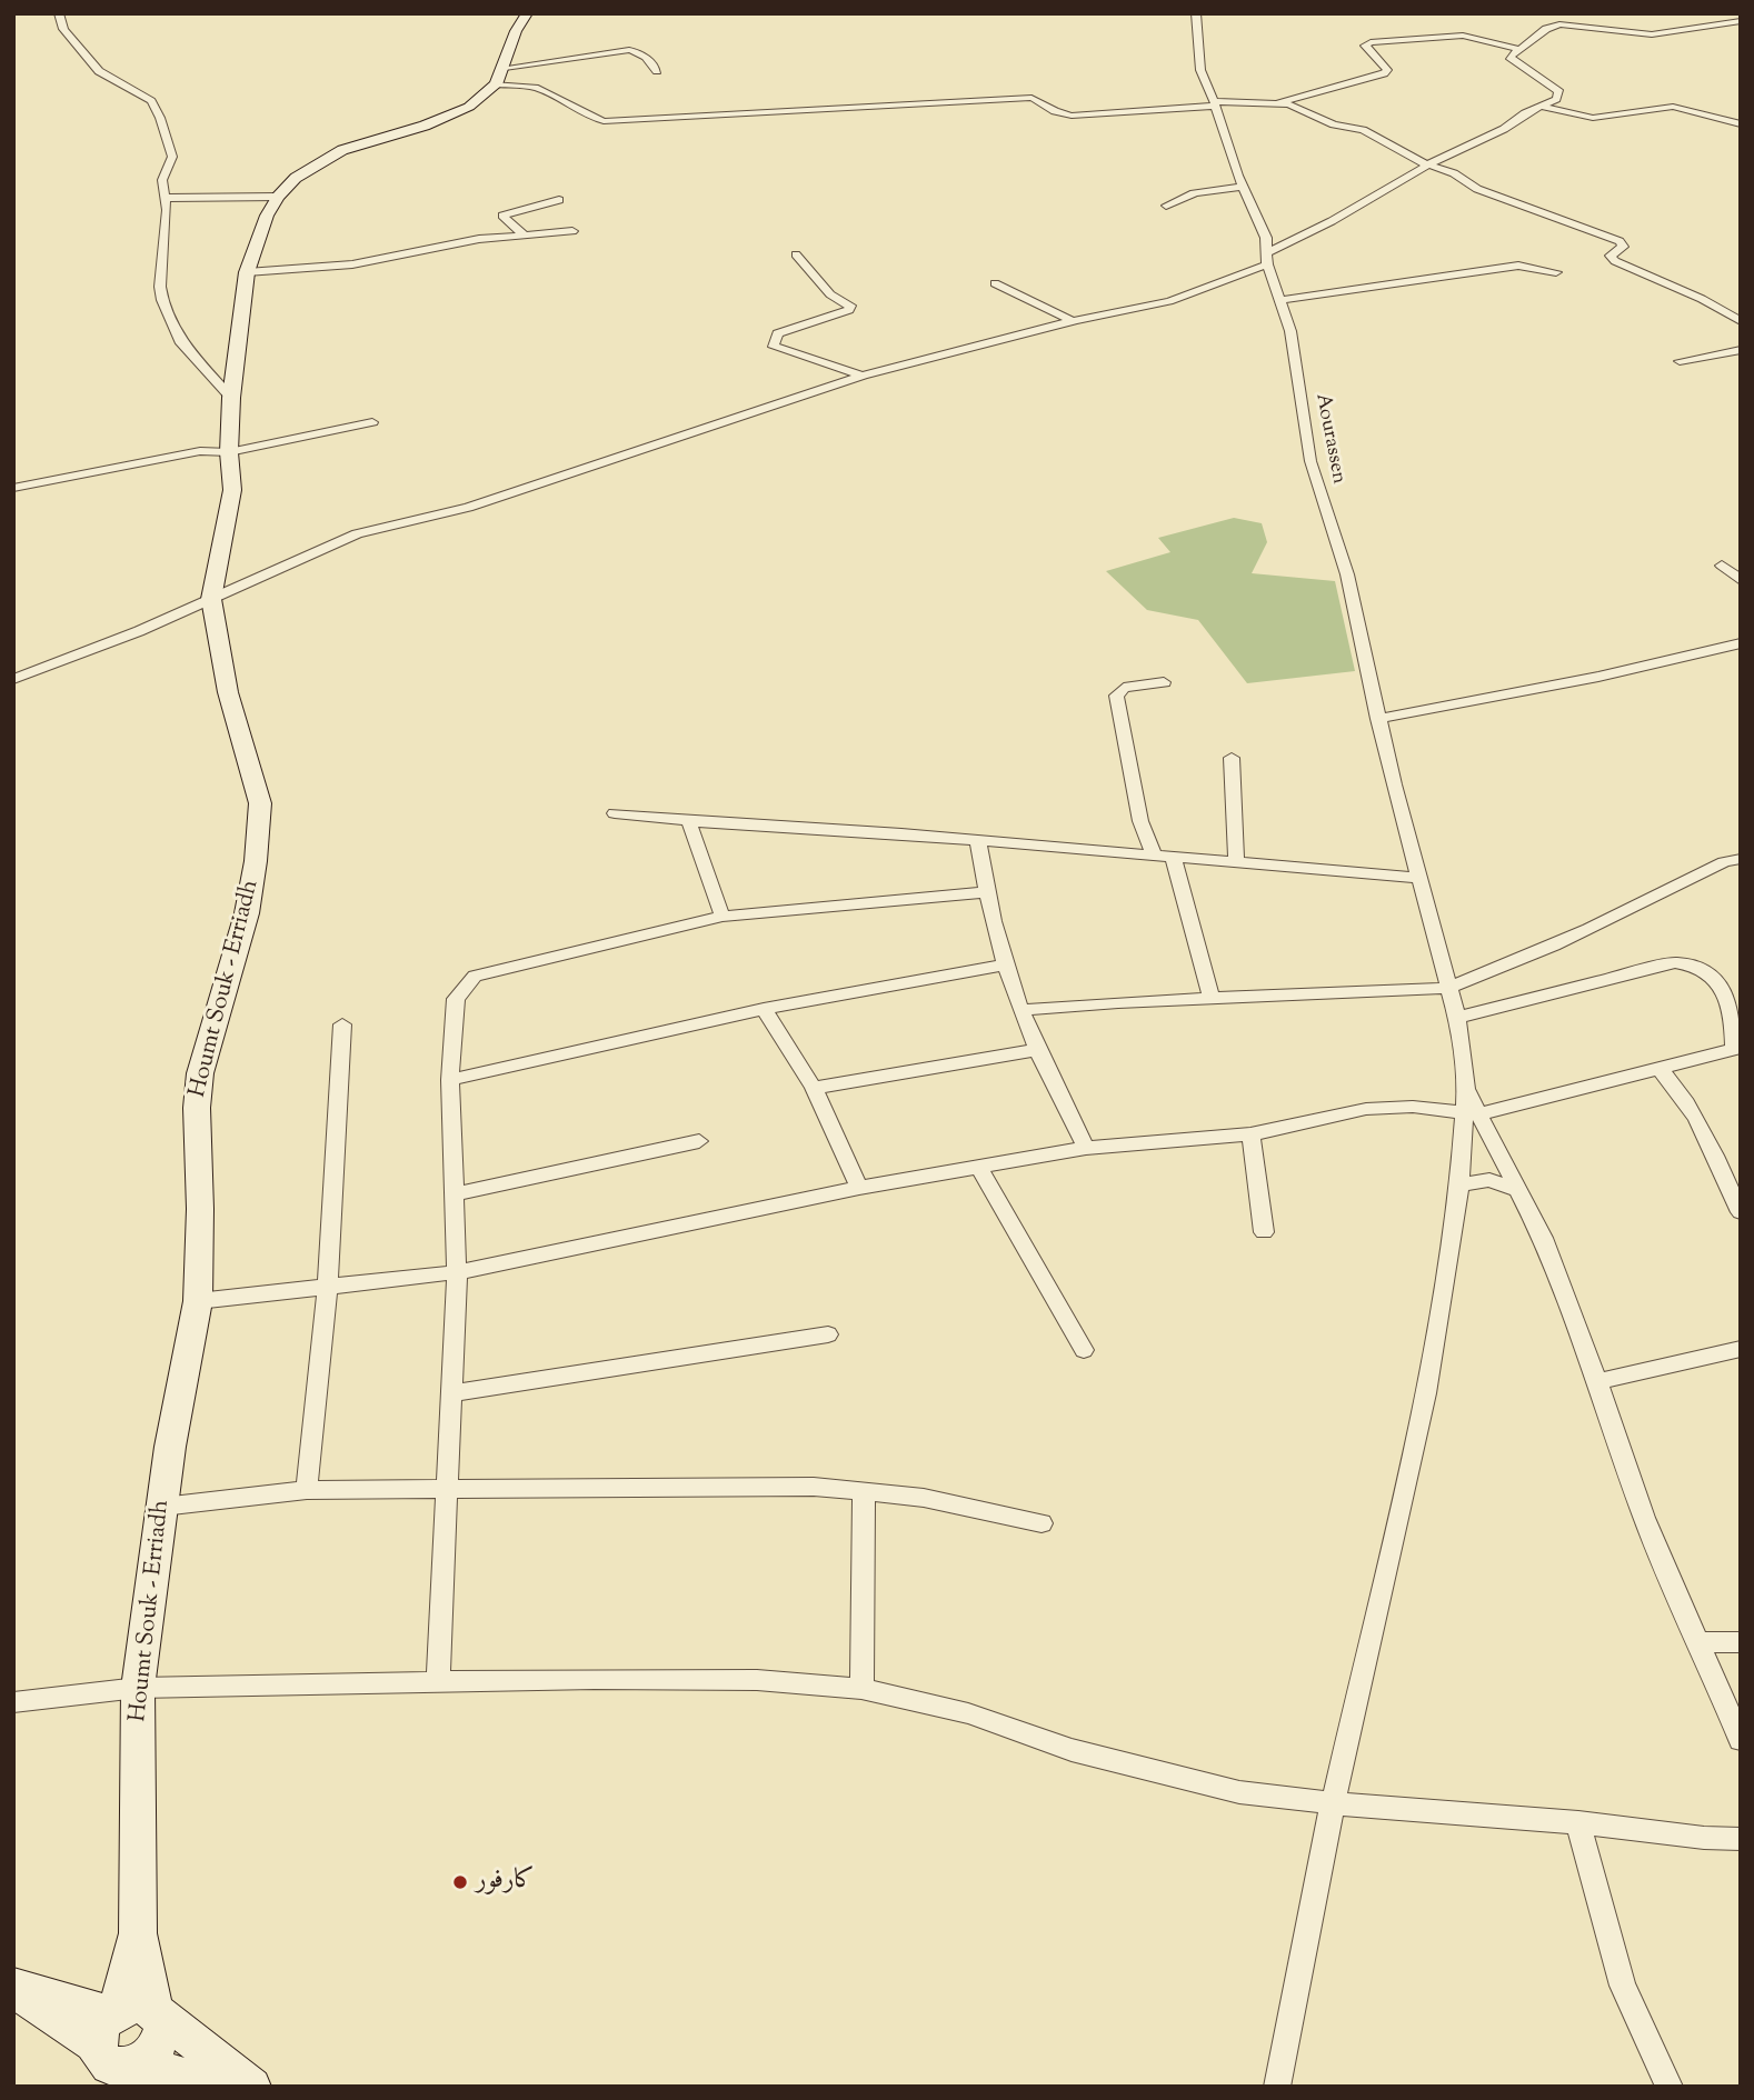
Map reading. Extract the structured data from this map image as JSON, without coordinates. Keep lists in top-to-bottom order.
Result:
{
  "streets": {
    "street": ["Aourassen", "Houmt Souk - Erriadh"]
  },
  "places": ["كارفور"]
}
